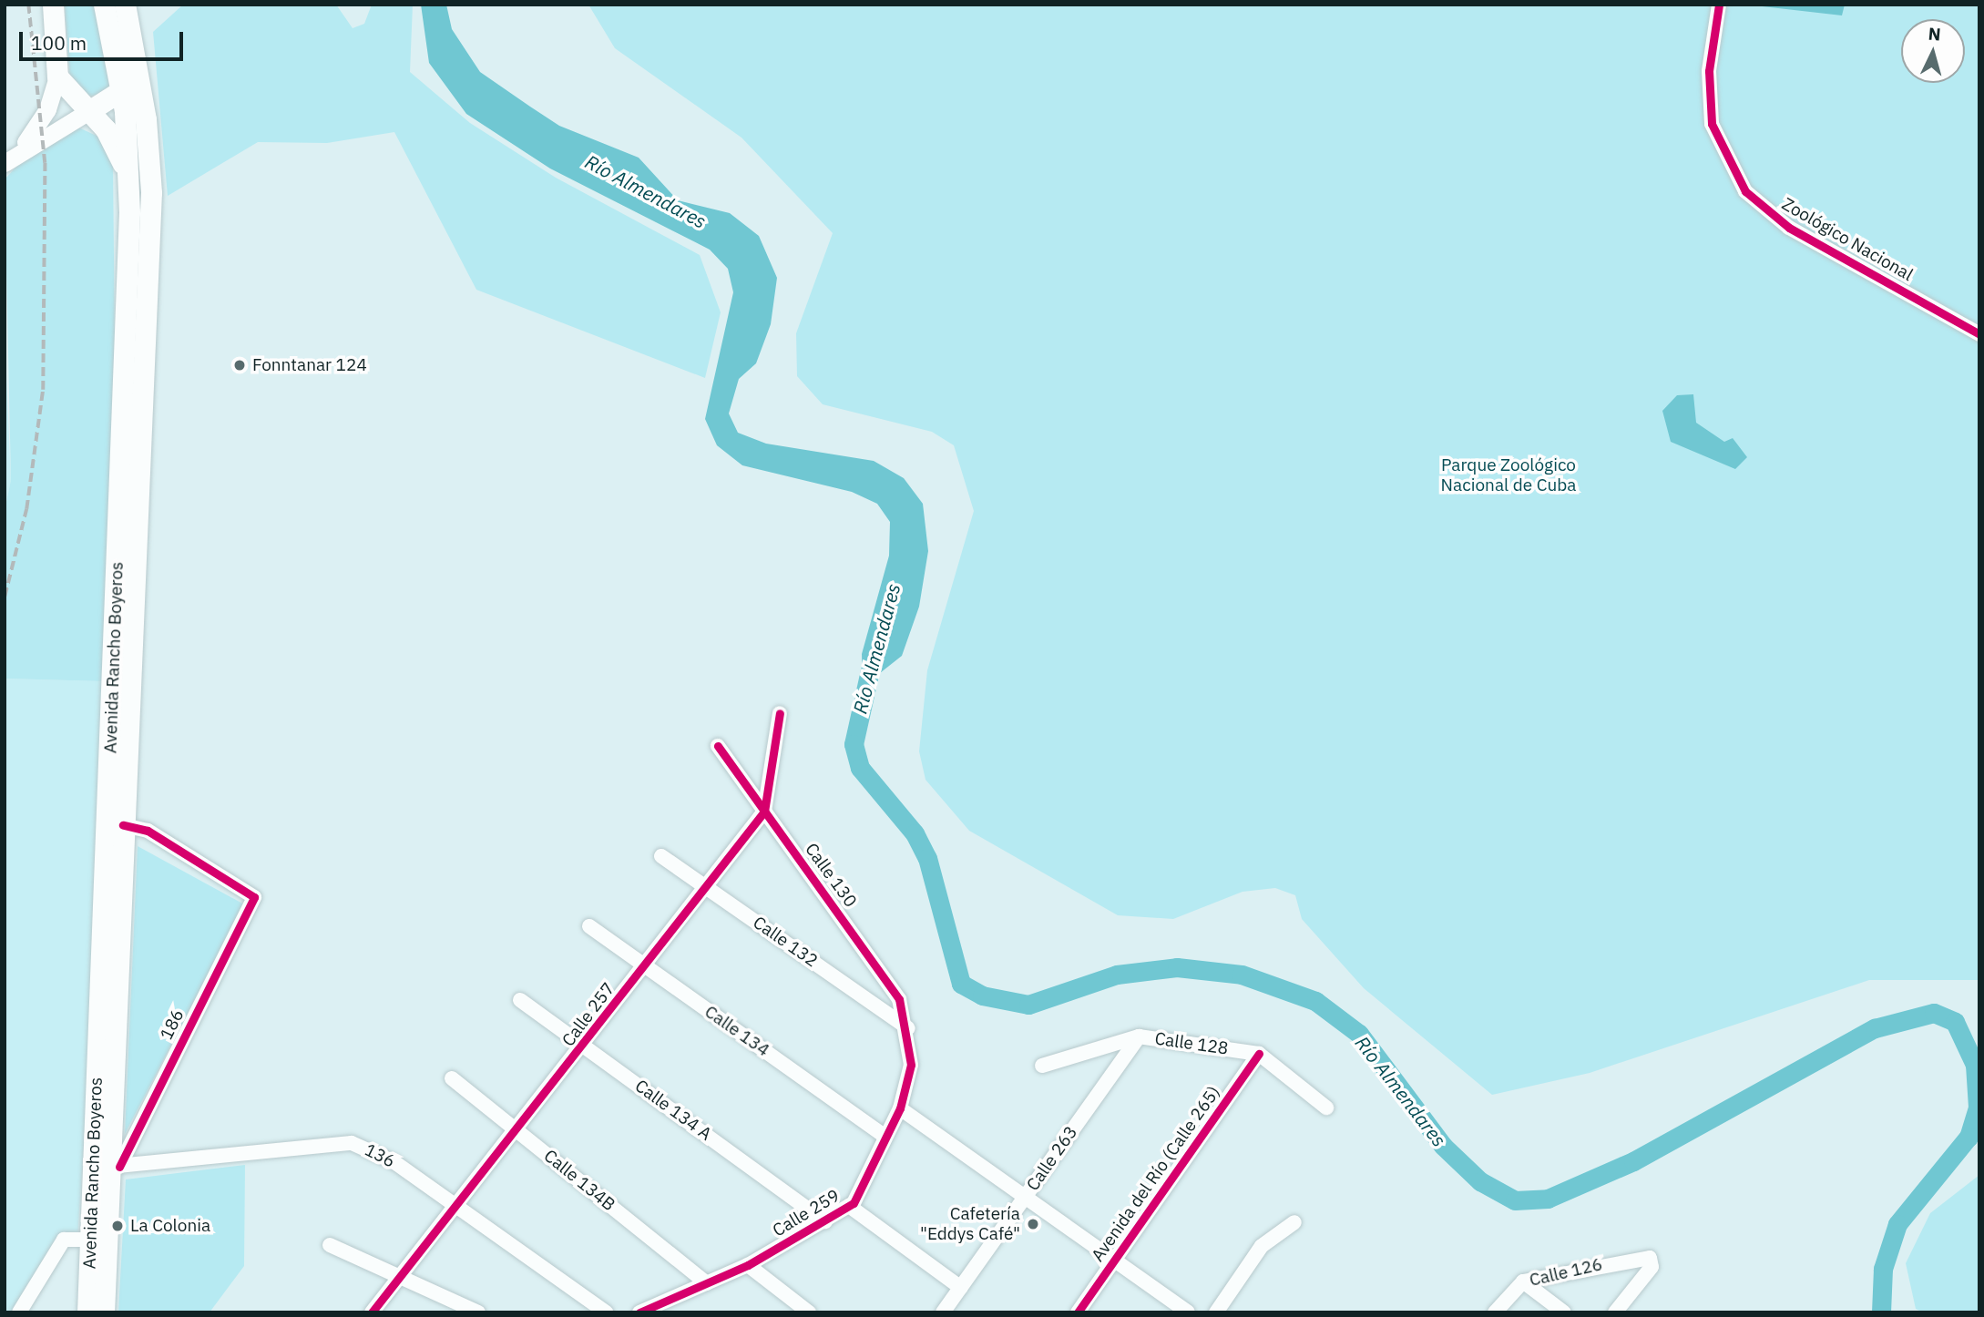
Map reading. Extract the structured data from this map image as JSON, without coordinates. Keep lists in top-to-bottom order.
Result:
{
  "streets": {
    "highway": ["Avenida Rancho Boyeros"],
    "street": [
      "Zoológico Nacional",
      "Calle 130",
      "Calle 132",
      "Calle 257",
      "186",
      "Calle 134",
      "Calle 128",
      "Calle 134 A",
      "136",
      "Calle 263",
      "Avenida del Río (Calle 265)",
      "Calle 134B",
      "Calle 259",
      "Calle 126"
    ]
  },
  "crossings": [
    ["Avenida Rancho Boyeros", "186"],
    ["Avenida Rancho Boyeros", "136"],
    ["Calle 130", "Calle 132"],
    ["Calle 130", "Calle 257"],
    ["Calle 130", "Calle 259"],
    ["Calle 132", "Calle 257"],
    ["Calle 132", "Calle 259"],
    ["Calle 257", "Calle 134"],
    ["Calle 257", "Calle 134 A"],
    ["Calle 257", "136"],
    ["Calle 257", "Calle 134B"],
    ["186", "136"],
    ["Calle 134", "Calle 259"],
    ["Calle 128", "Calle 263"],
    ["Calle 128", "Avenida del Río (Calle 265)"],
    ["Calle 134 A", "Calle 259"],
    ["Calle 134B", "Calle 259"]
  ],
  "water": ["Río Almendares"],
  "parks": ["Parque Zoológico Nacional de Cuba"],
  "places": ["Fonntanar 124", "Cafetería \"Eddys Café\"", "La Colonia"],
  "scale_bar": "100 m",
  "north": "top"
}
